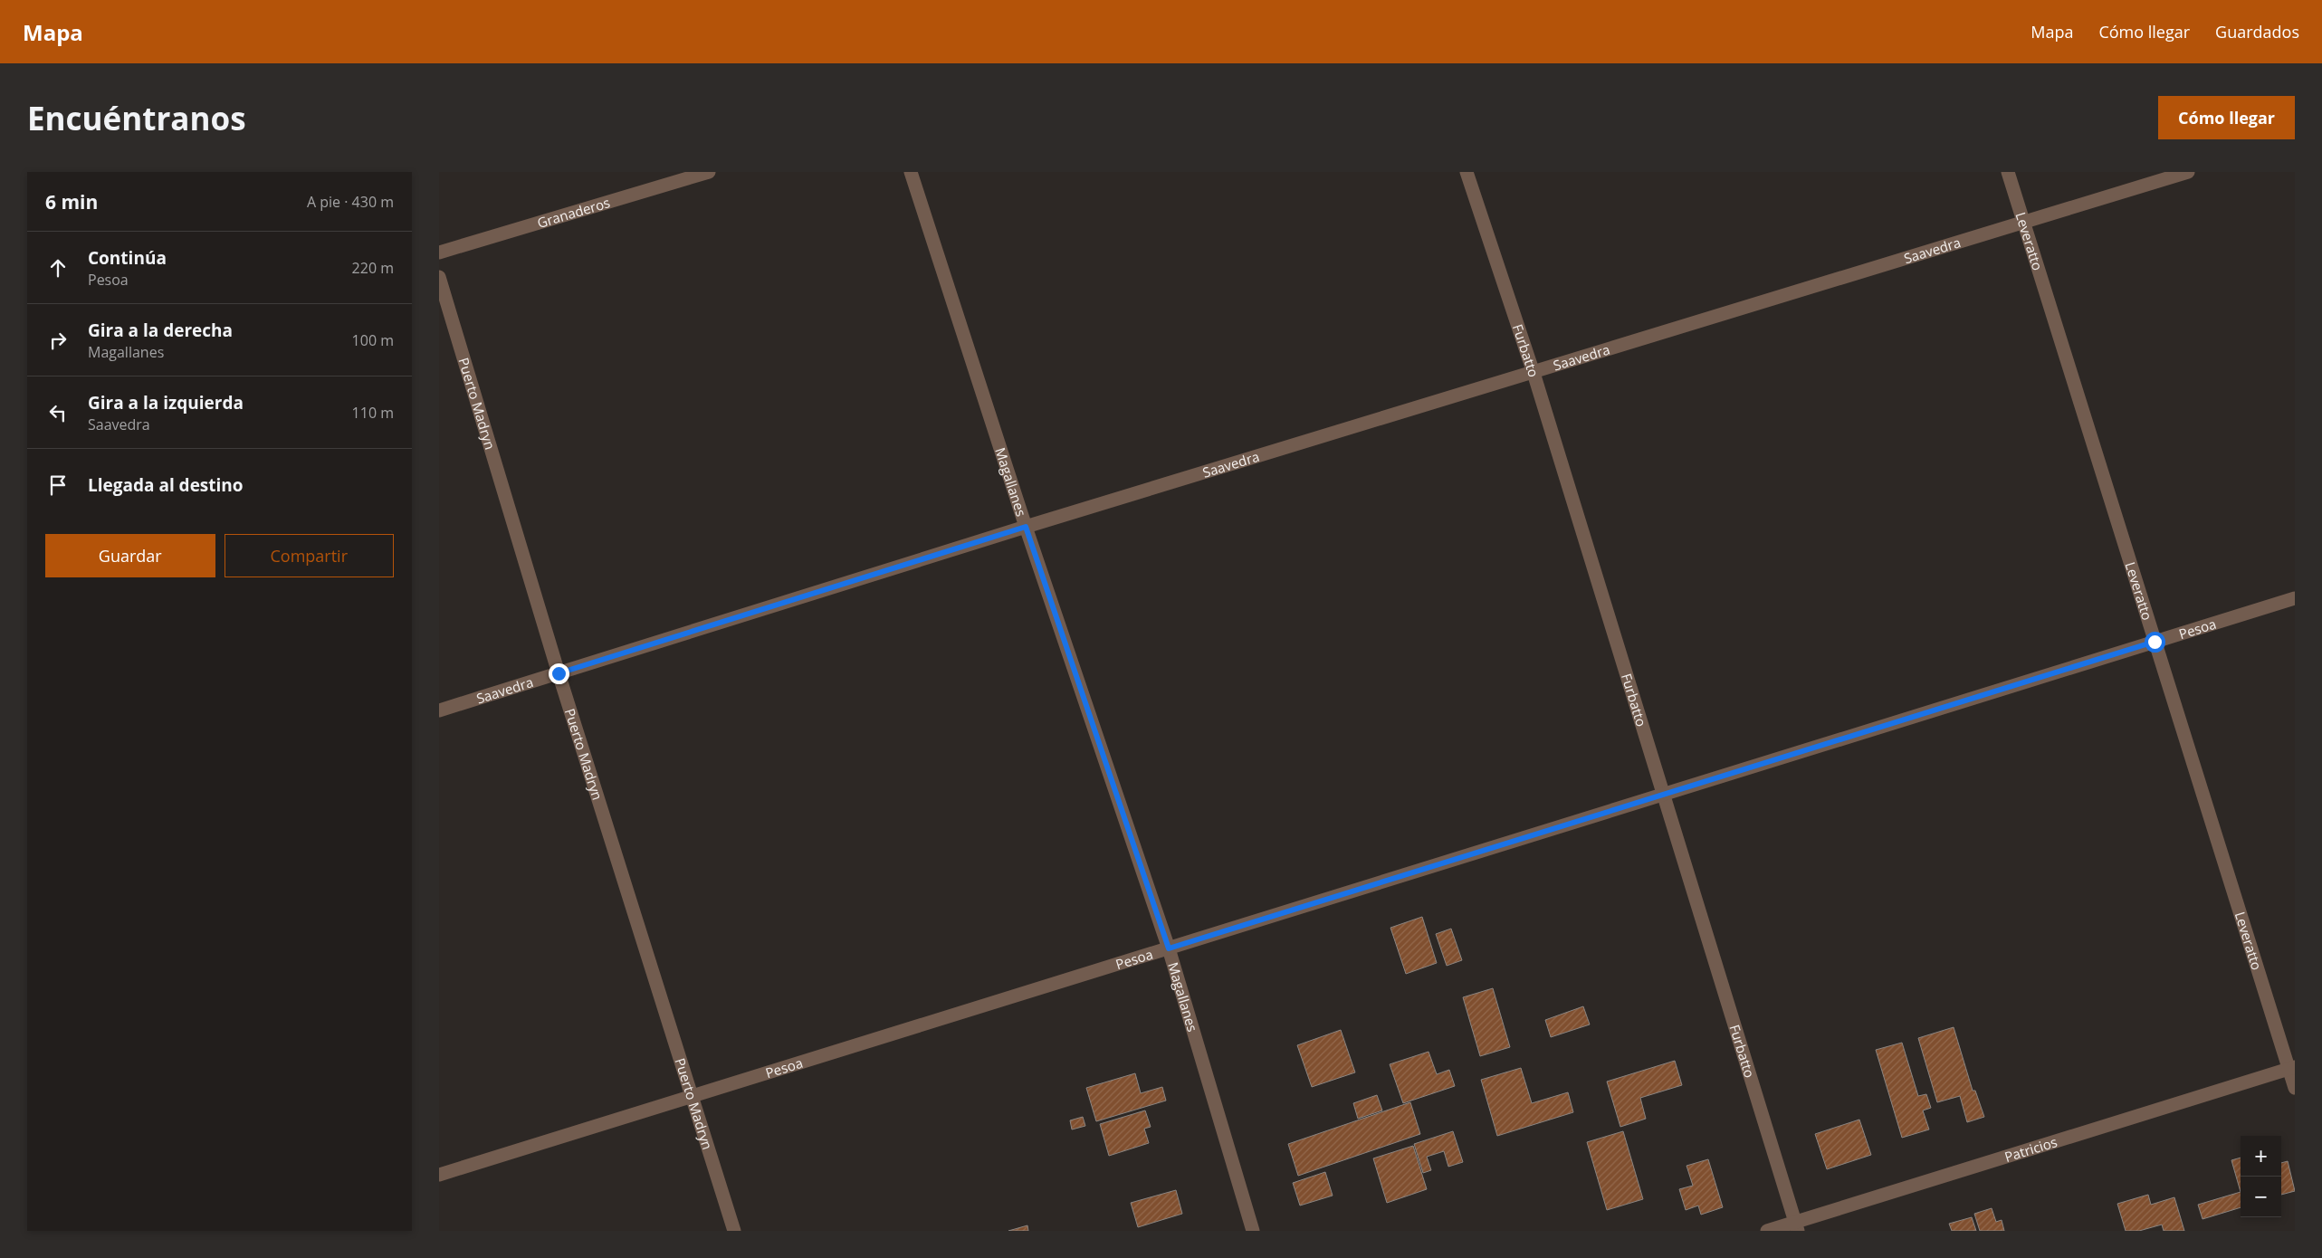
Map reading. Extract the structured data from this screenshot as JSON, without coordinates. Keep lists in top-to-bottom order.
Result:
{
  "streets": {
    "street": [
      "Granaderos",
      "Leveratto",
      "Saavedra",
      "Furbatto",
      "Puerto Madryn",
      "Magallanes",
      "Pesoa",
      "Patricios"
    ]
  },
  "crossings": [
    ["Leveratto", "Saavedra"],
    ["Leveratto", "Pesoa"],
    ["Leveratto", "Patricios"],
    ["Saavedra", "Furbatto"],
    ["Saavedra", "Puerto Madryn"],
    ["Saavedra", "Magallanes"],
    ["Furbatto", "Pesoa"],
    ["Furbatto", "Patricios"],
    ["Puerto Madryn", "Pesoa"],
    ["Magallanes", "Pesoa"]
  ],
  "page": {
    "header": "Mapa",
    "nav": ["Mapa", "Cómo llegar", "Guardados"],
    "buttons": [
      "Cómo llegar",
      ["Guardar", "Compartir"]
    ],
    "title": "Encuéntranos",
    "heading": ["6 min", "A pie · 430 m"],
    "list": [
      ["Continúa", "Pesoa", "220 m"],
      ["Gira a la derecha", "Magallanes", "100 m"],
      ["Gira a la izquierda", "Saavedra", "110 m"],
      "Llegada al destino"
    ],
    "map_buttons": ["+", "−"]
  }
}
